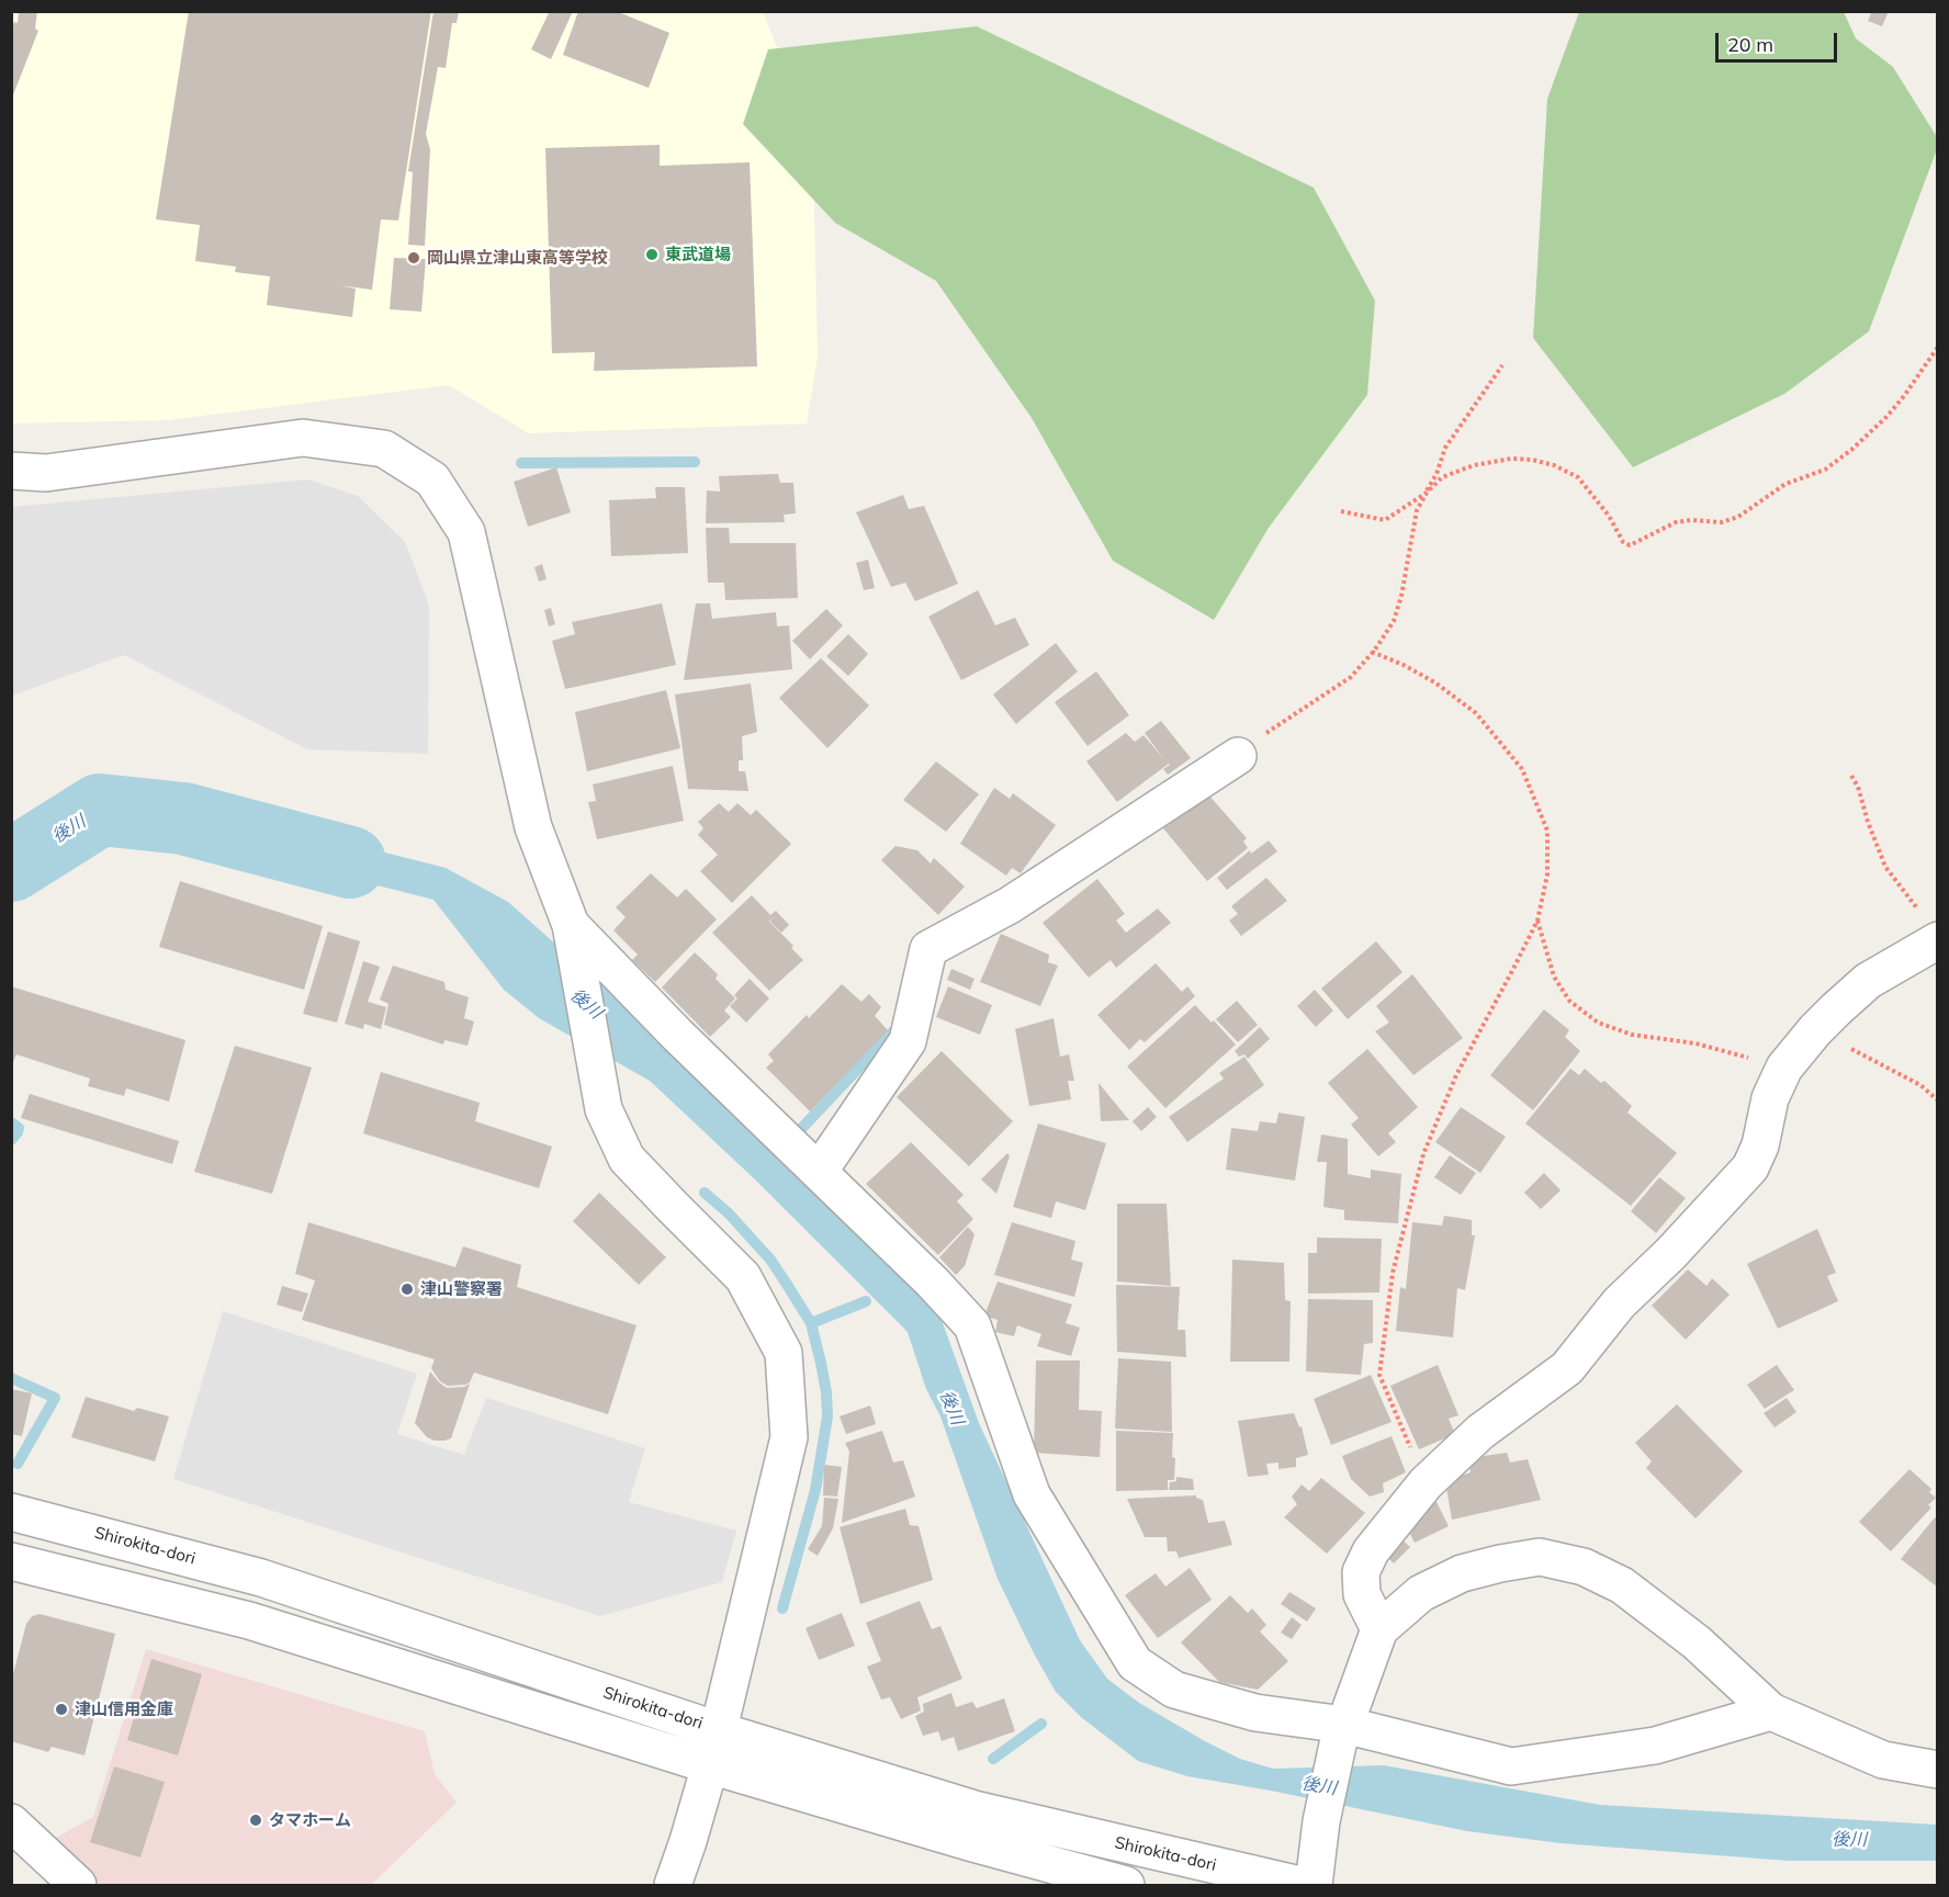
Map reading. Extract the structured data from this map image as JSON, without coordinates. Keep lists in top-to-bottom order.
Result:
{
  "streets": {
    "street": ["Shirokita-dori"]
  },
  "water": ["後川"],
  "places": [
    "東武道場",
    "岡山県立津山東高等学校",
    "津山警察署",
    "津山信用金庫",
    "タマホーム"
  ],
  "scale_bar": "20 m"
}
